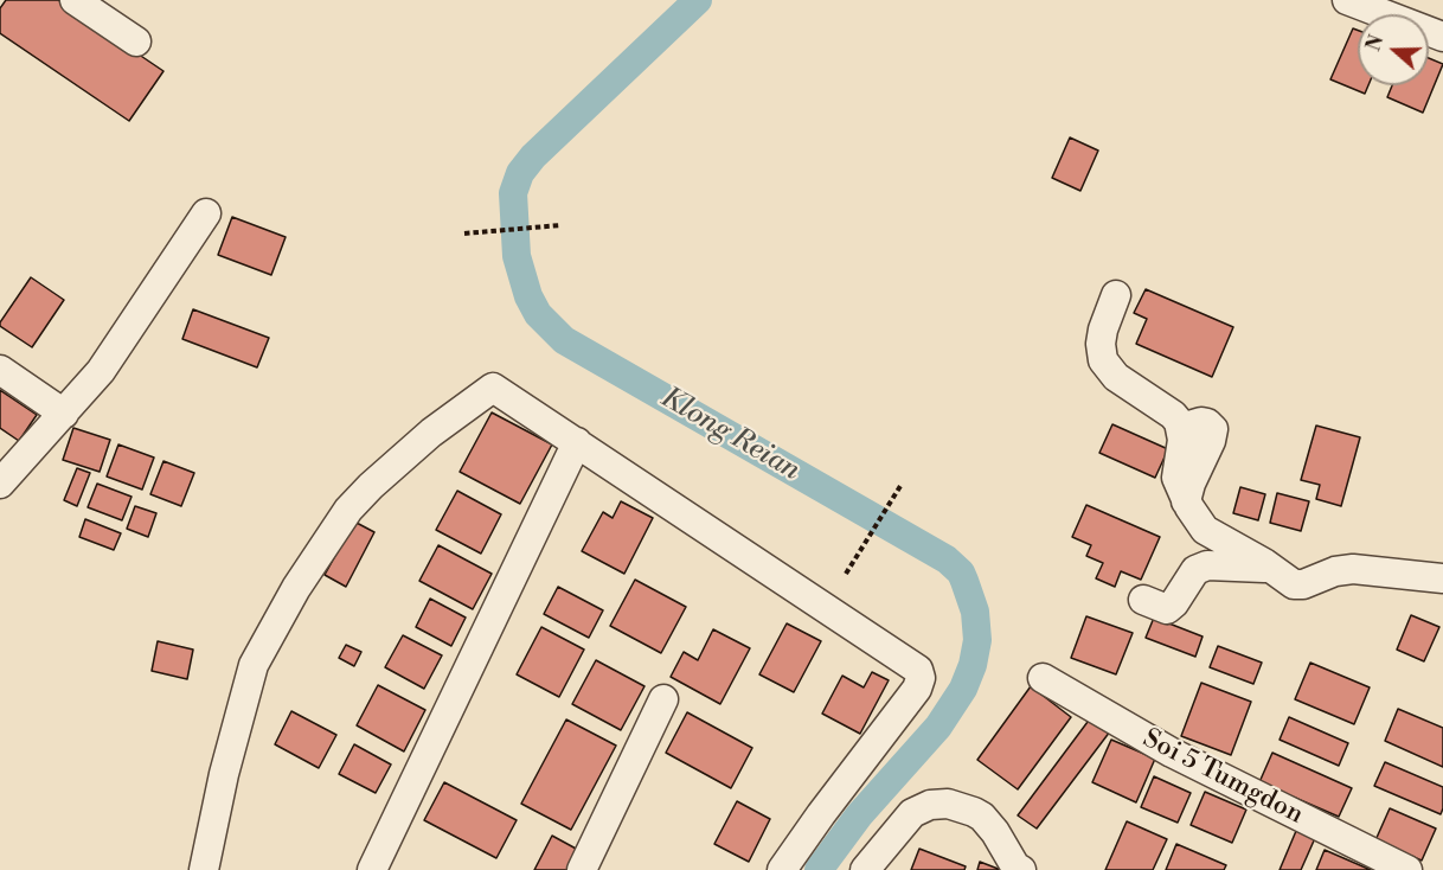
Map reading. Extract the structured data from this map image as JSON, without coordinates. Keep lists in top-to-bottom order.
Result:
{
  "streets": {
    "street": ["Soi 5 Tumgdon"]
  },
  "water": ["Klong Reian"],
  "north": "left"
}
